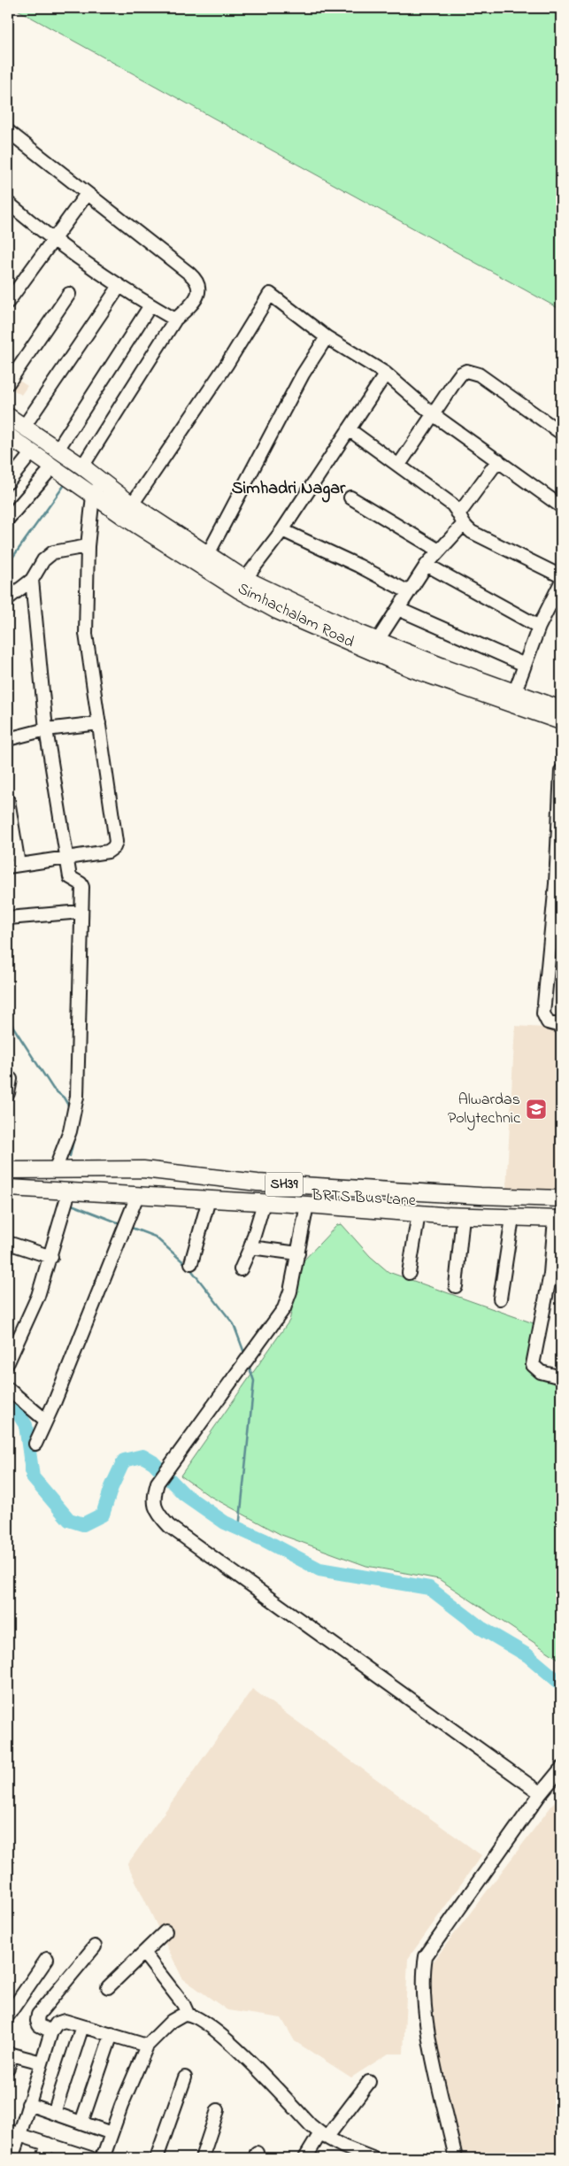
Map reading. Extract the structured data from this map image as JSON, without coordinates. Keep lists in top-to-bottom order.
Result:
{
  "streets": {
    "main road": ["Simhachalam Road", "SH39", "BRTS Bus Lane"]
  },
  "crossings": [
    ["SH39", "BRTS Bus Lane"]
  ],
  "districts": ["Simhadri Nagar"],
  "places": {
    "school or university": ["Alwardas Polytechnic"]
  }
}
